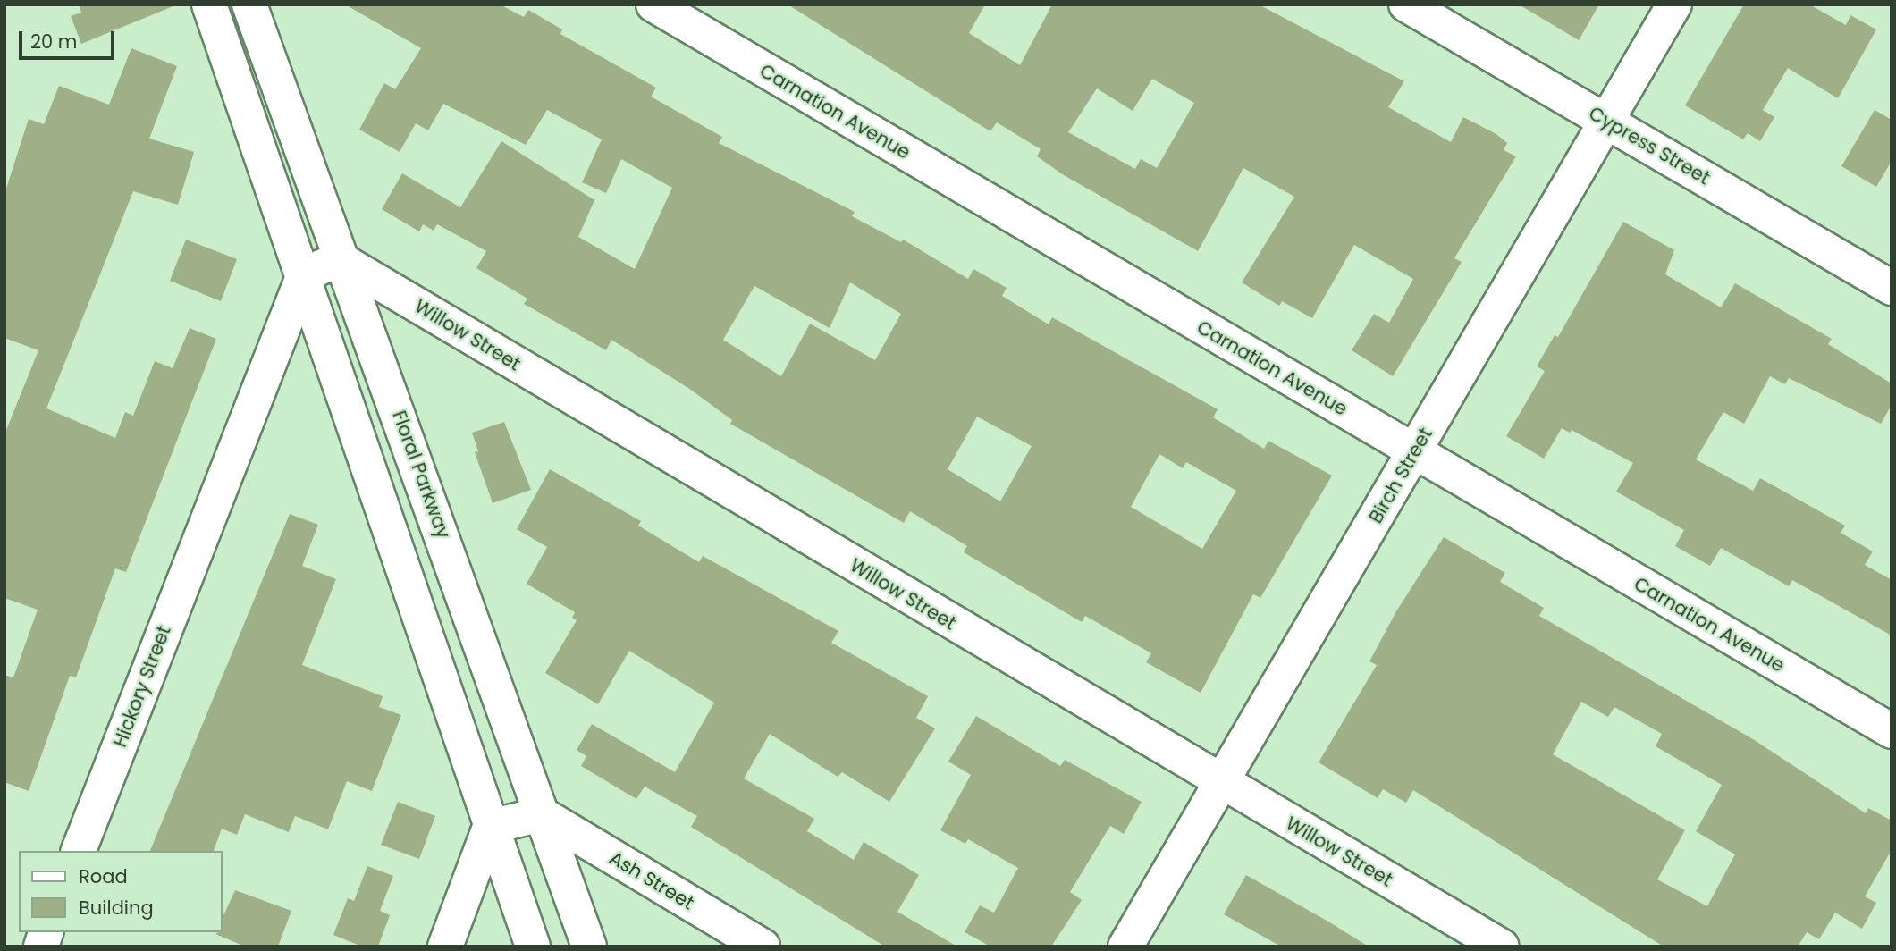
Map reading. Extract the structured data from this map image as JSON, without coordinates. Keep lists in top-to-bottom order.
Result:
{
  "streets": {
    "street": [
      "Carnation Avenue",
      "Cypress Street",
      "Willow Street",
      "Floral Parkway",
      "Birch Street",
      "Hickory Street",
      "Ash Street"
    ]
  },
  "crossings": [
    ["Carnation Avenue", "Birch Street"],
    ["Cypress Street", "Birch Street"],
    ["Willow Street", "Floral Parkway"],
    ["Willow Street", "Birch Street"],
    ["Floral Parkway", "Ash Street"]
  ],
  "legend": ["Road", "Building"],
  "scale_bar": "20 m"
}
